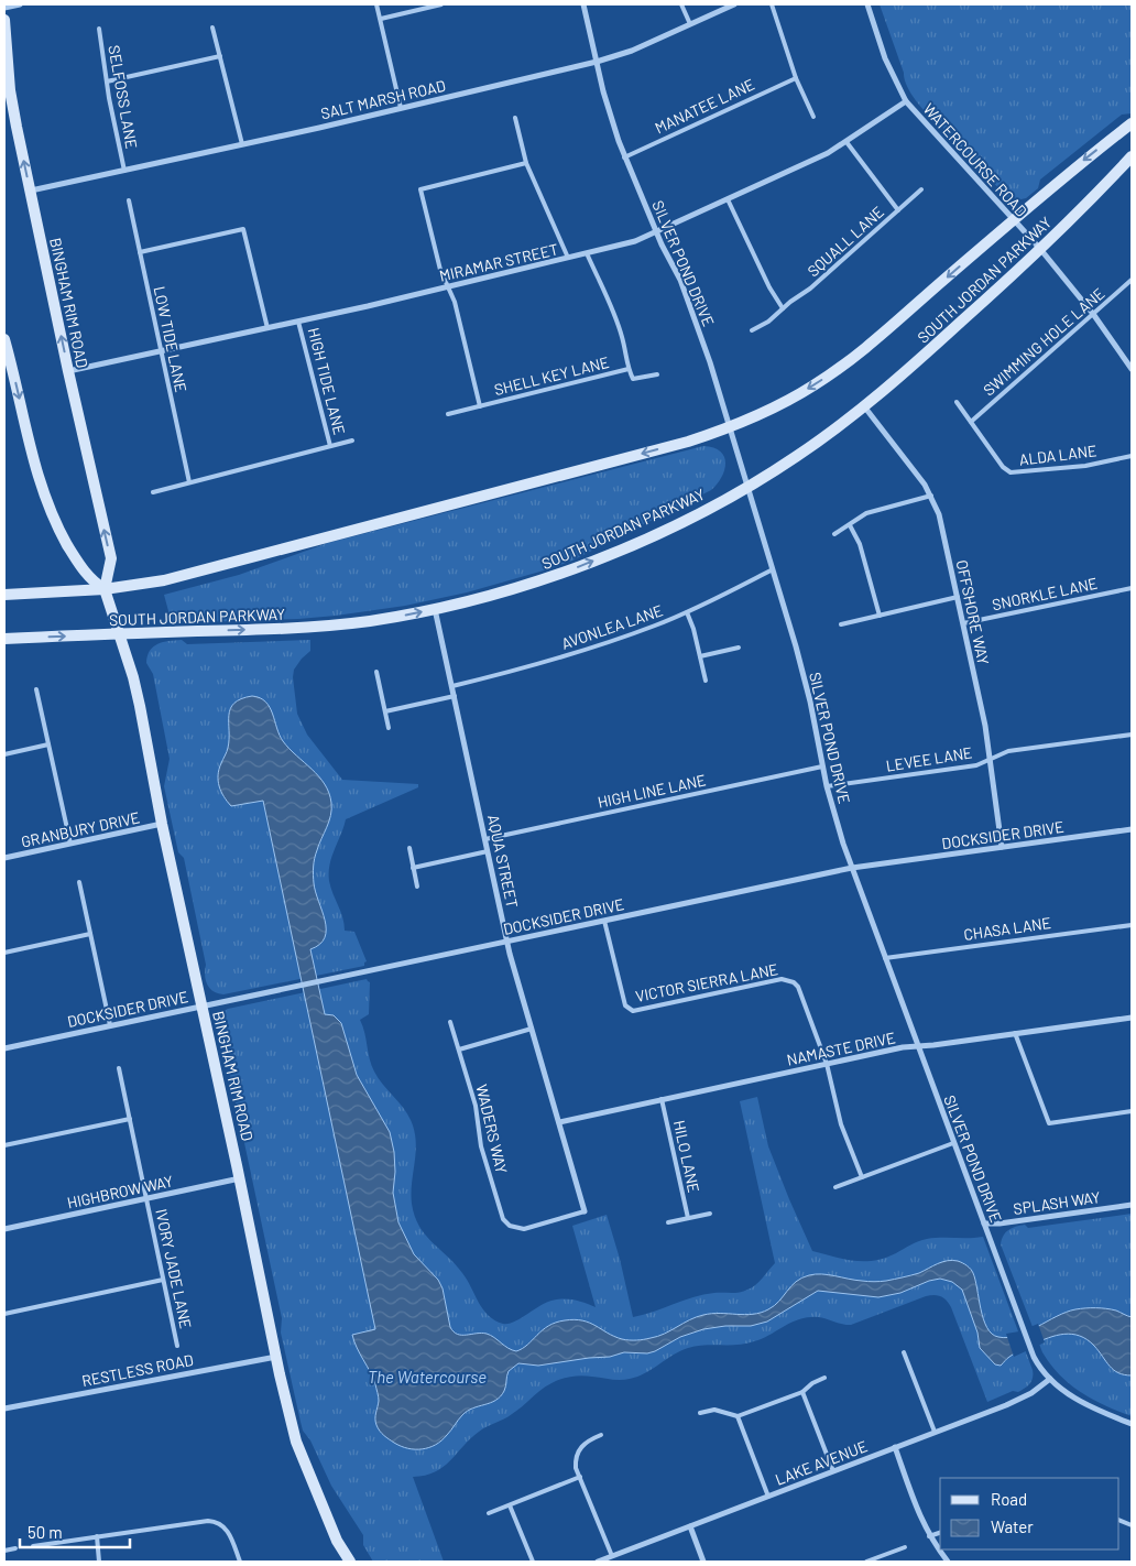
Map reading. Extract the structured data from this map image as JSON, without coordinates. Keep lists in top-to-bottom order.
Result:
{
  "streets": {
    "street": [
      "SALT MARSH ROAD",
      "WATERCOURSE ROAD",
      "MIRAMAR STREET",
      "SILVER POND DRIVE",
      "SOUTH JORDAN PARKWAY",
      "BINGHAM RIM ROAD",
      "OFFSHORE WAY",
      "GRANBURY DRIVE",
      "DOCKSIDER DRIVE",
      "AQUA STREET",
      "NAMASTE DRIVE",
      "HIGHBROW WAY",
      "SPLASH WAY",
      "RESTLESS ROAD",
      "LAKE AVENUE"
    ],
    "lane": [
      "SELFOSS LANE",
      "MANATEE LANE",
      "SQUALL LANE",
      "LOW TIDE LANE",
      "SWIMMING HOLE LANE",
      "SHELL KEY LANE",
      "HIGH TIDE LANE",
      "ALDA LANE",
      "SNORKLE LANE",
      "AVONLEA LANE",
      "LEVEE LANE",
      "HIGH LINE LANE",
      "CHASA LANE",
      "VICTOR SIERRA LANE",
      "WADERS WAY",
      "HILO LANE",
      "IVORY JADE LANE"
    ]
  },
  "crossings": [
    ["SELFOSS LANE", "SALT MARSH ROAD"],
    ["SALT MARSH ROAD", "SILVER POND DRIVE"],
    ["SALT MARSH ROAD", "BINGHAM RIM ROAD"],
    ["MANATEE LANE", "SILVER POND DRIVE"],
    ["WATERCOURSE ROAD", "MIRAMAR STREET"],
    ["WATERCOURSE ROAD", "SOUTH JORDAN PARKWAY"],
    ["WATERCOURSE ROAD", "SWIMMING HOLE LANE"],
    ["MIRAMAR STREET", "SILVER POND DRIVE"],
    ["MIRAMAR STREET", "BINGHAM RIM ROAD"],
    ["MIRAMAR STREET", "LOW TIDE LANE"],
    ["MIRAMAR STREET", "SHELL KEY LANE"],
    ["MIRAMAR STREET", "HIGH TIDE LANE"],
    ["SILVER POND DRIVE", "SOUTH JORDAN PARKWAY"],
    ["SILVER POND DRIVE", "AVONLEA LANE"],
    ["SILVER POND DRIVE", "LEVEE LANE"],
    ["SILVER POND DRIVE", "HIGH LINE LANE"],
    ["SILVER POND DRIVE", "DOCKSIDER DRIVE"],
    ["SILVER POND DRIVE", "CHASA LANE"],
    ["SILVER POND DRIVE", "NAMASTE DRIVE"],
    ["SILVER POND DRIVE", "SPLASH WAY"],
    ["SILVER POND DRIVE", "LAKE AVENUE"],
    ["SOUTH JORDAN PARKWAY", "BINGHAM RIM ROAD"],
    ["SOUTH JORDAN PARKWAY", "OFFSHORE WAY"],
    ["SOUTH JORDAN PARKWAY", "AQUA STREET"],
    ["BINGHAM RIM ROAD", "GRANBURY DRIVE"],
    ["BINGHAM RIM ROAD", "DOCKSIDER DRIVE"],
    ["BINGHAM RIM ROAD", "HIGHBROW WAY"],
    ["BINGHAM RIM ROAD", "RESTLESS ROAD"],
    ["SWIMMING HOLE LANE", "ALDA LANE"],
    ["SNORKLE LANE", "OFFSHORE WAY"],
    ["OFFSHORE WAY", "LEVEE LANE"],
    ["OFFSHORE WAY", "DOCKSIDER DRIVE"],
    ["AVONLEA LANE", "AQUA STREET"],
    ["HIGH LINE LANE", "AQUA STREET"],
    ["DOCKSIDER DRIVE", "AQUA STREET"],
    ["DOCKSIDER DRIVE", "VICTOR SIERRA LANE"],
    ["AQUA STREET", "NAMASTE DRIVE"],
    ["AQUA STREET", "WADERS WAY"],
    ["VICTOR SIERRA LANE", "NAMASTE DRIVE"],
    ["NAMASTE DRIVE", "HILO LANE"],
    ["HIGHBROW WAY", "IVORY JADE LANE"]
  ],
  "water": ["The Watercourse"],
  "legend": ["Road", "Water"],
  "scale_bar": "50 m"
}
